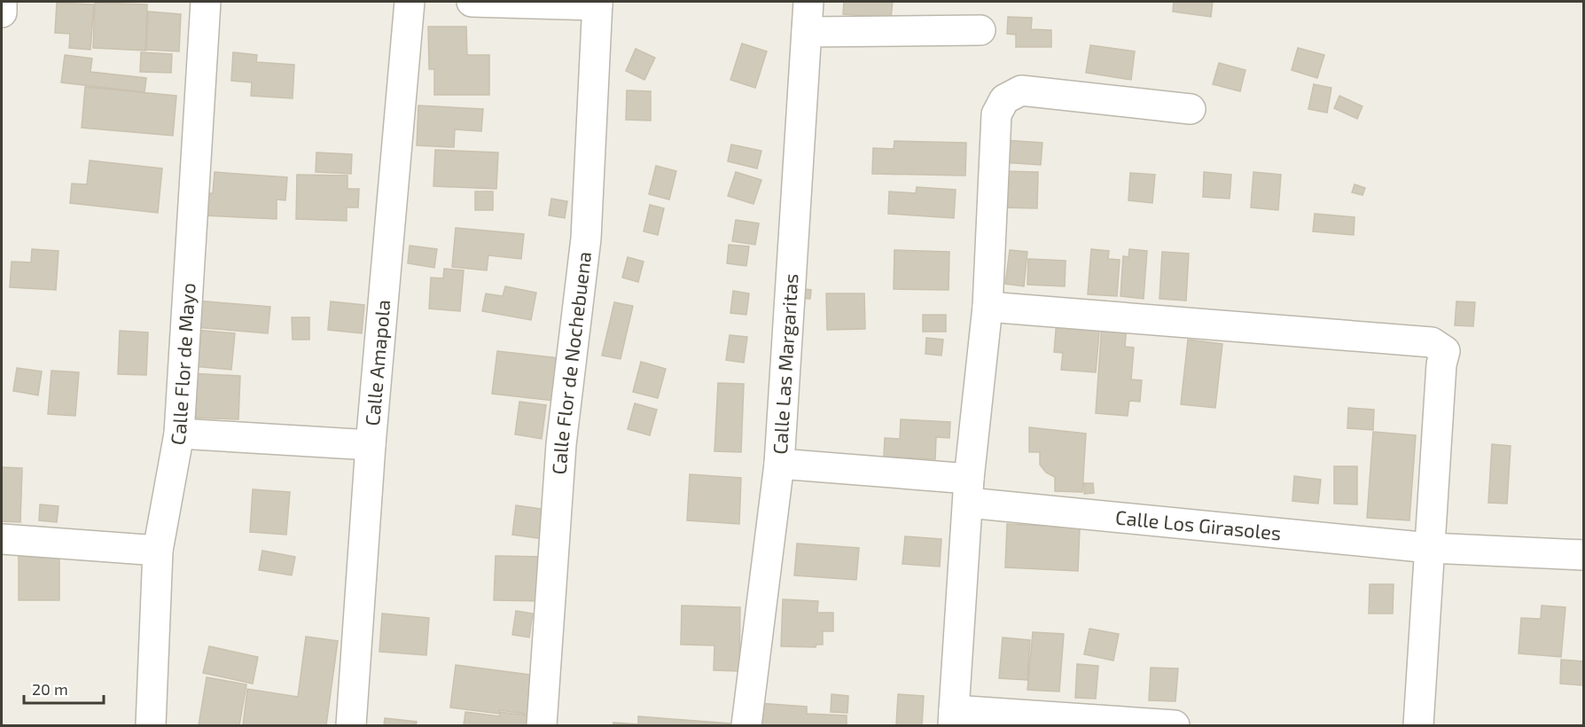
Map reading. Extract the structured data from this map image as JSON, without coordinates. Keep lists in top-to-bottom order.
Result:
{
  "streets": {
    "street": [
      "Calle Amapola",
      "Calle Flor de Nochebuena",
      "Calle Flor de Mayo",
      "Calle Las Margaritas",
      "Calle Los Girasoles"
    ]
  },
  "crossings": [
    ["Calle Las Margaritas", "Calle Los Girasoles"]
  ],
  "scale_bar": "20 m"
}
